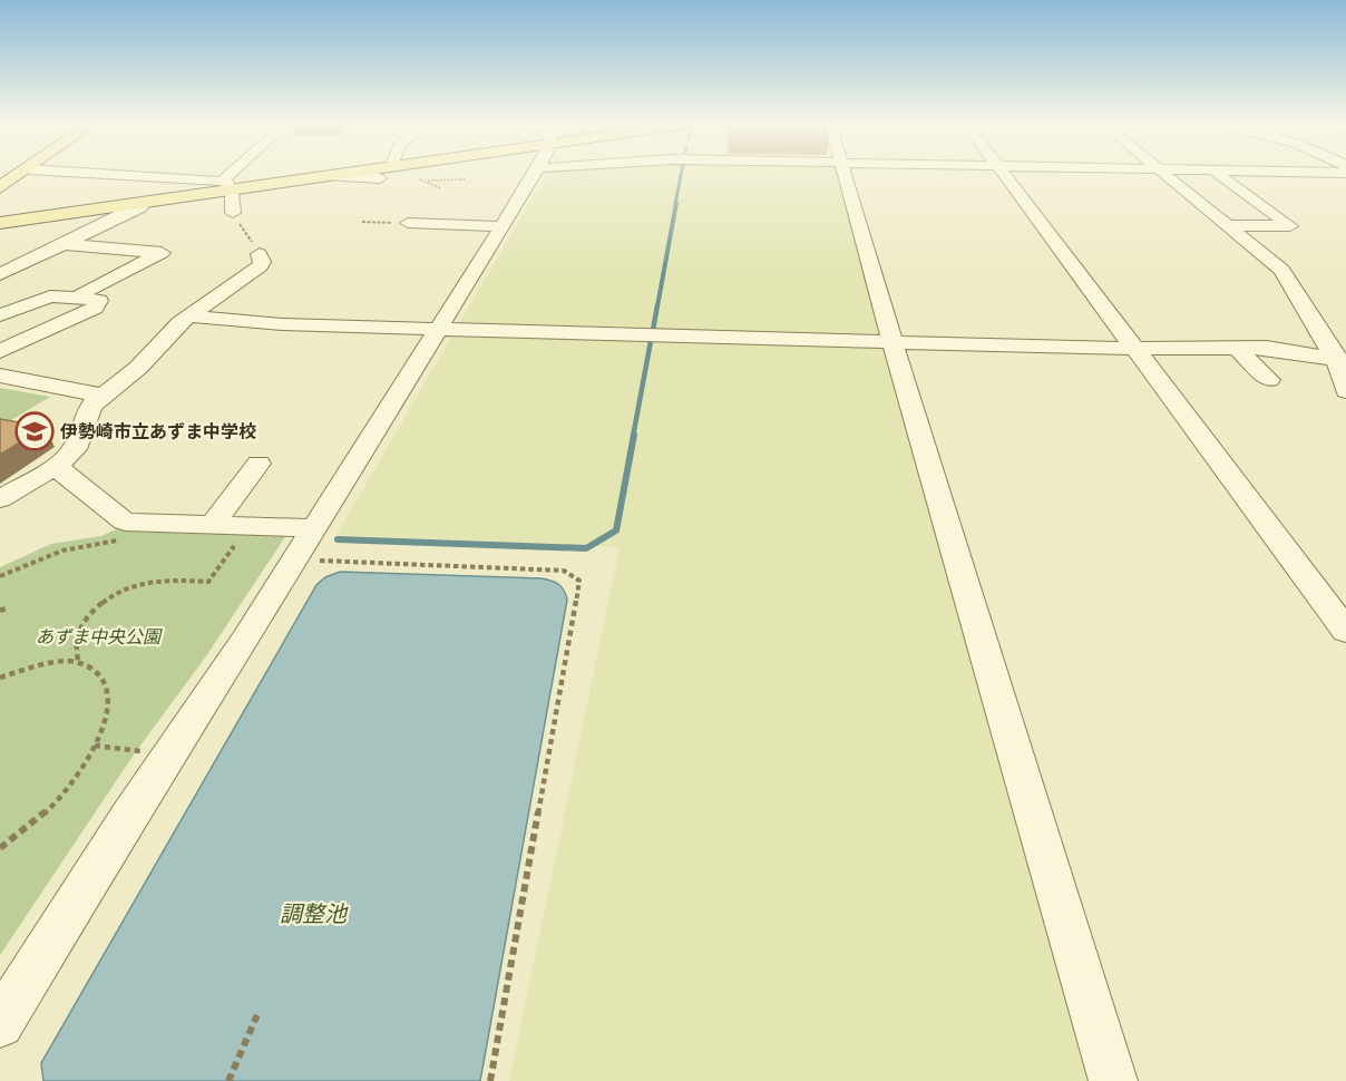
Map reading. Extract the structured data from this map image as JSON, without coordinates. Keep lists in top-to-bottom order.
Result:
{
  "parks": ["あずま中央公園", "調整池"],
  "places": {
    "school or university": ["伊勢崎市立あずま中学校"]
  }
}
